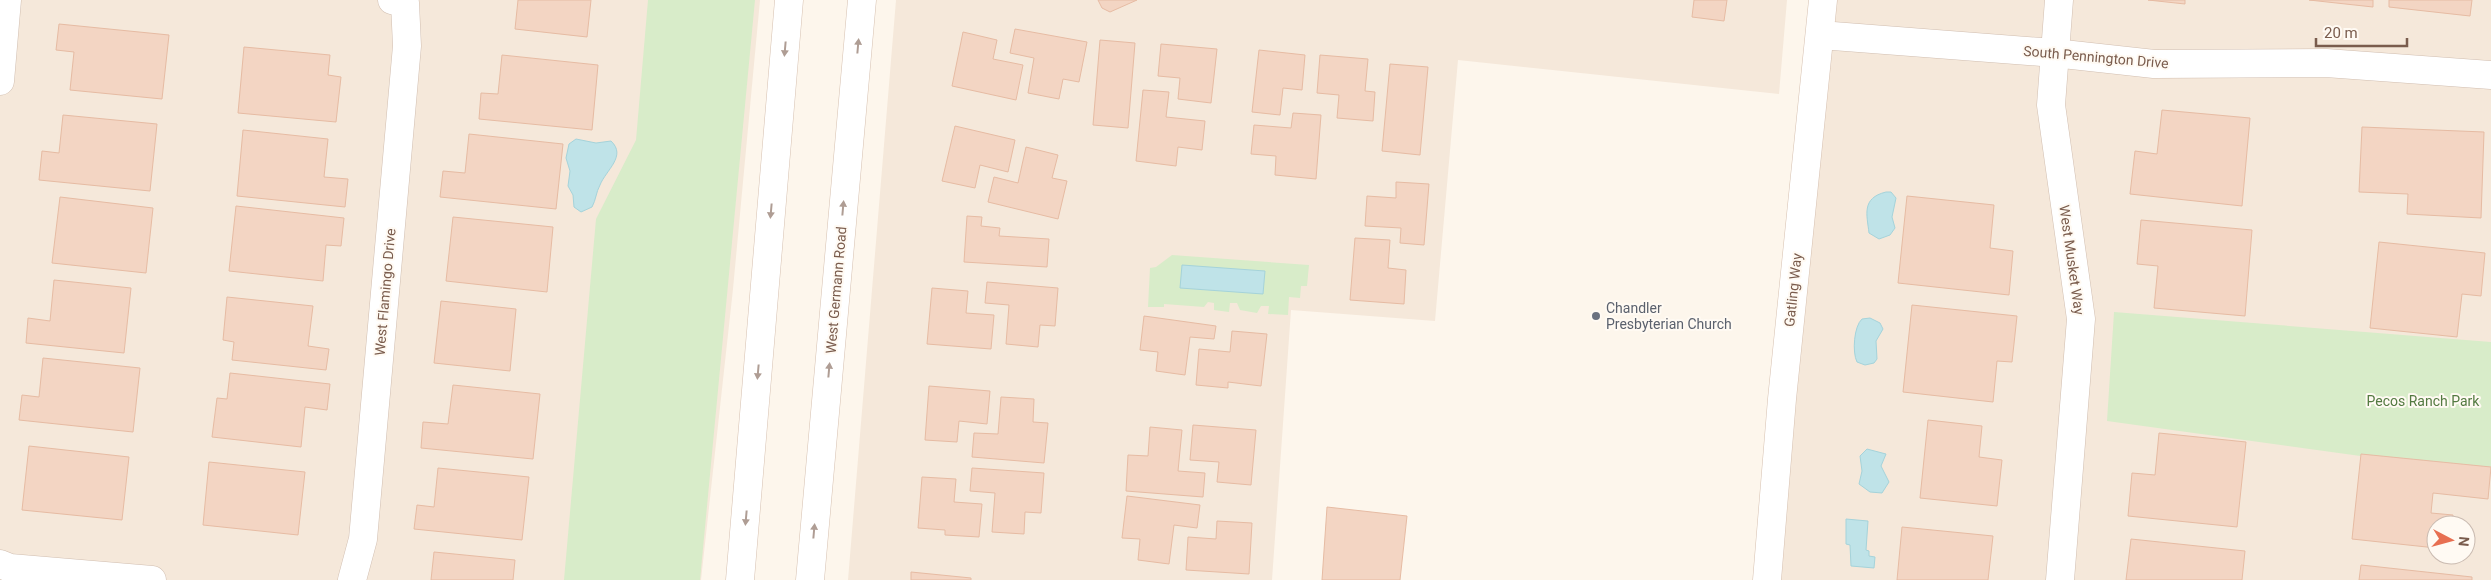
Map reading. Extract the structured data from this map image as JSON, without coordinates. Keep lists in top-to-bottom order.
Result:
{
  "streets": {
    "street": [
      "South Pennington Drive",
      "West Musket Way",
      "West Germann Road",
      "Gatling Way",
      "West Flamingo Drive"
    ]
  },
  "crossings": [
    ["South Pennington Drive", "West Musket Way"],
    ["South Pennington Drive", "Gatling Way"]
  ],
  "parks": ["Pecos Ranch Park"],
  "places": ["Chandler Presbyterian Church"],
  "scale_bar": "20 m",
  "north": "right"
}
